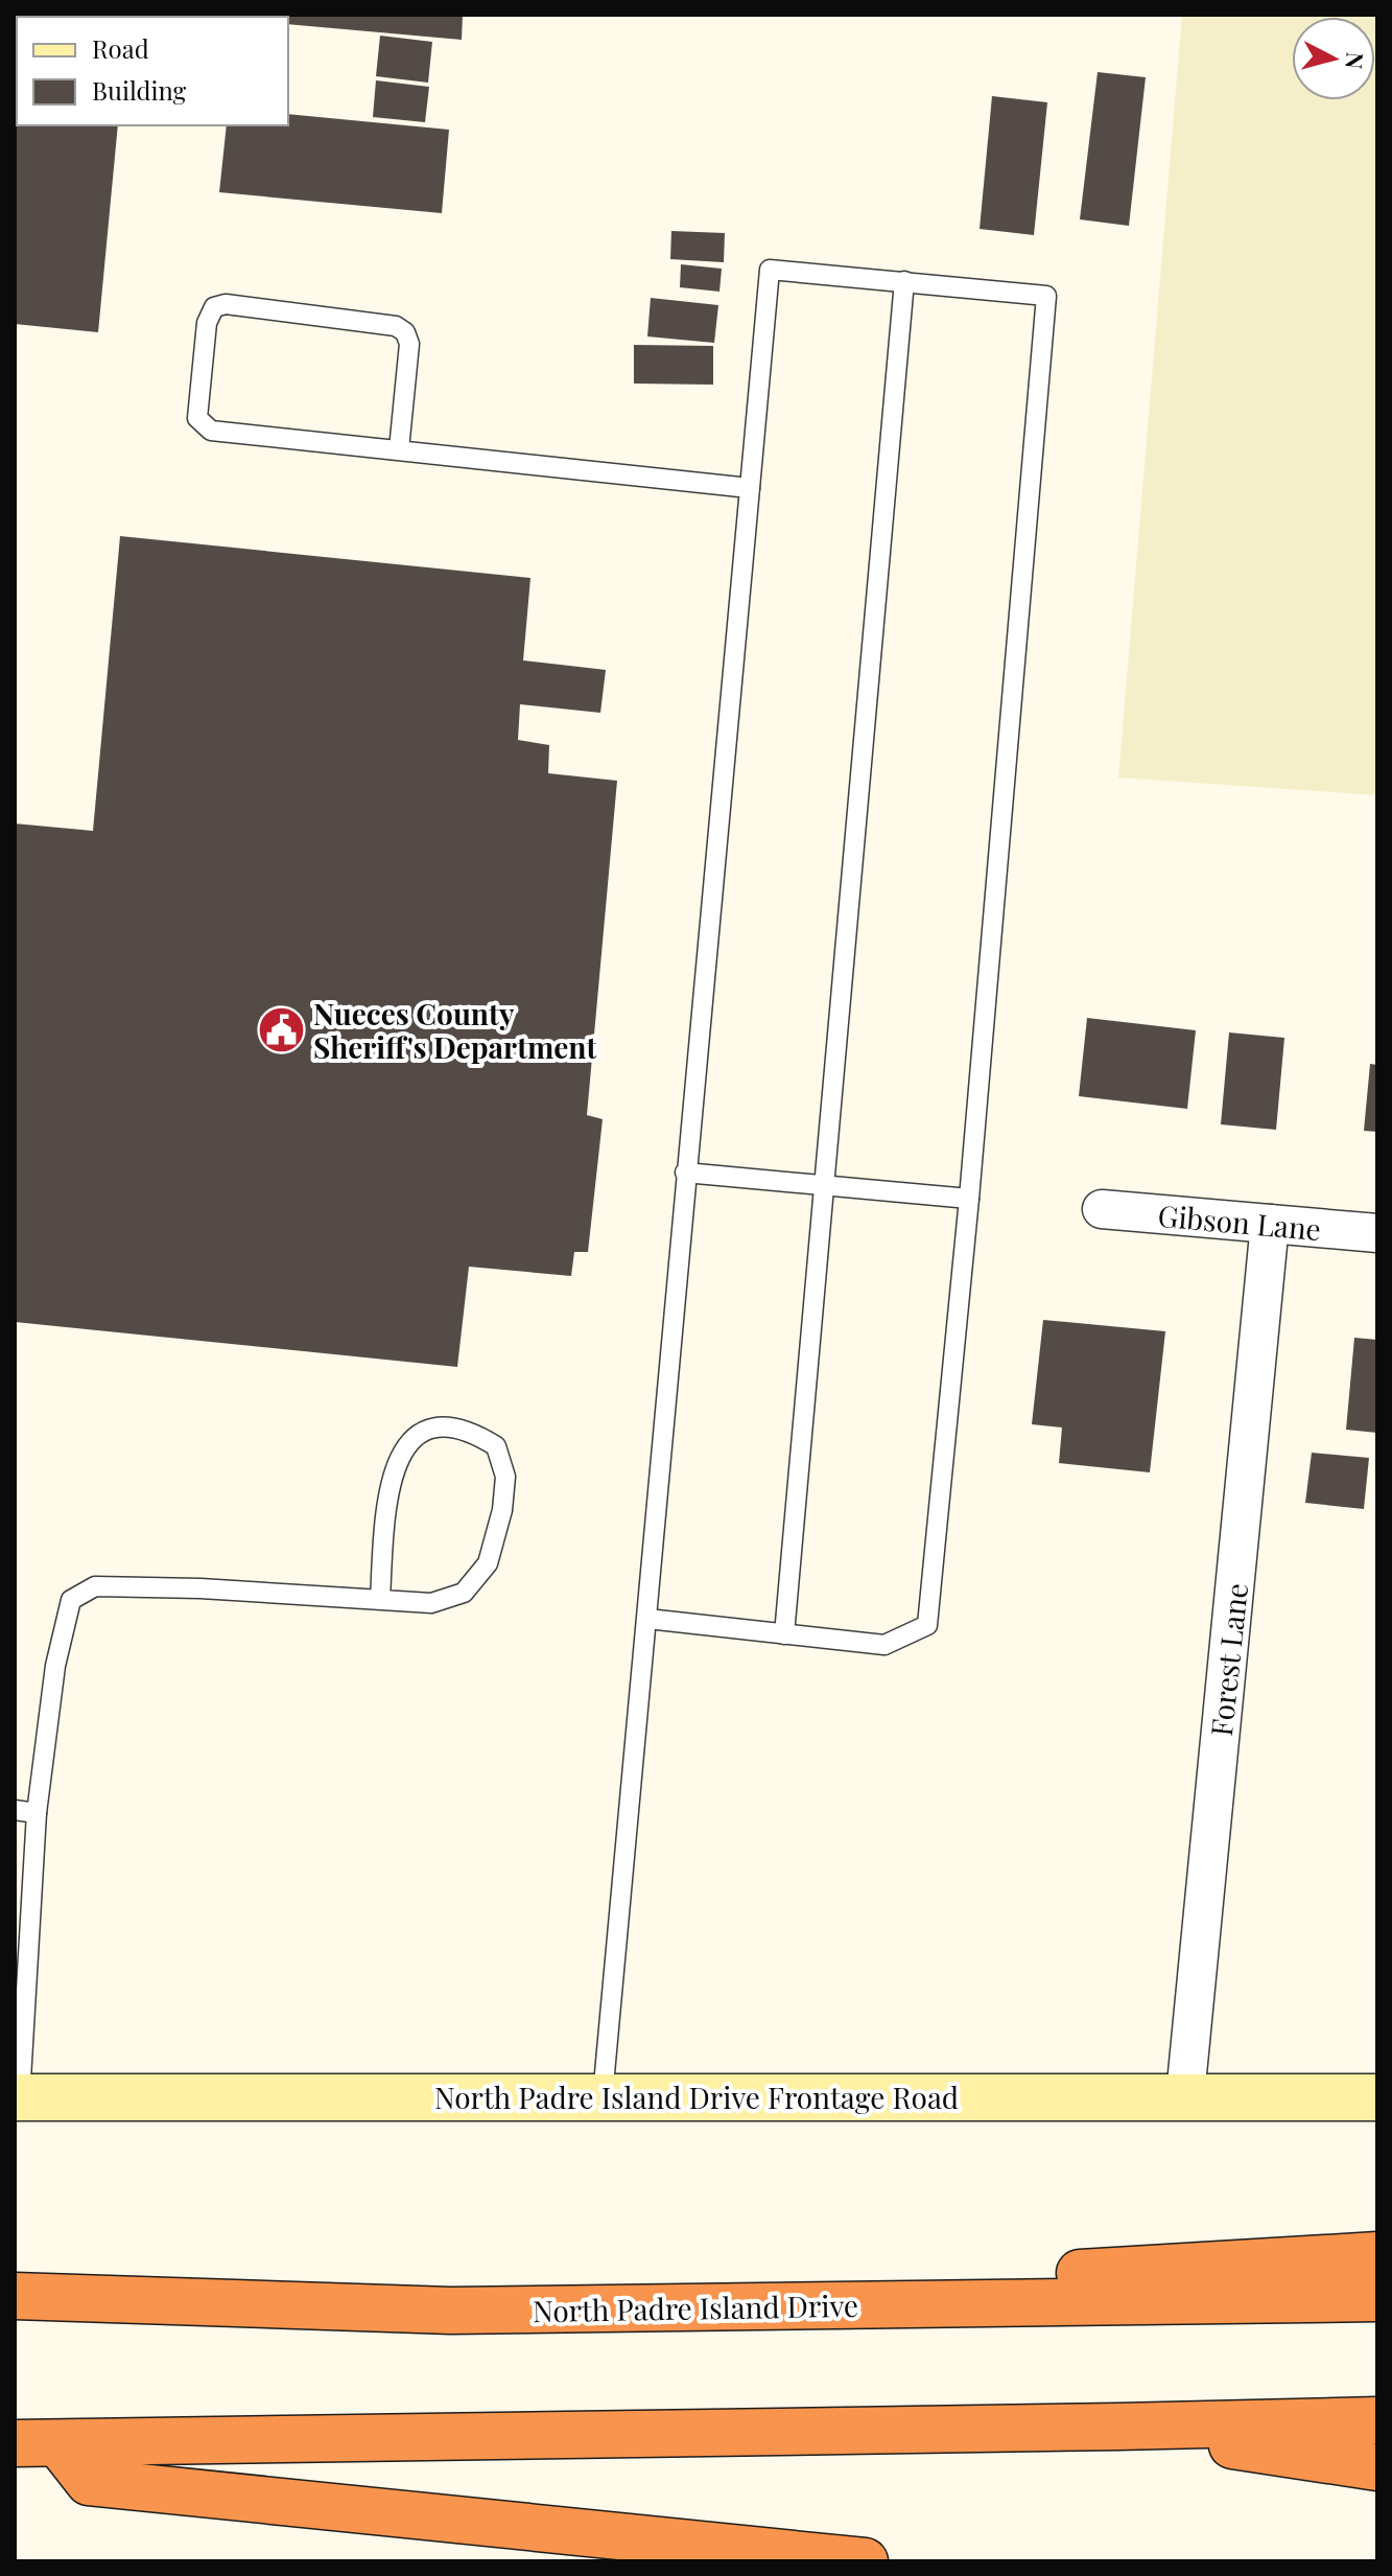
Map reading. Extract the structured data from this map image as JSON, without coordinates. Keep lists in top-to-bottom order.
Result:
{
  "streets": {
    "highway": ["North Padre Island Drive"],
    "main road": ["North Padre Island Drive Frontage Road"],
    "street": ["Gibson Lane", "Forest Lane"]
  },
  "crossings": [
    ["Gibson Lane", "Forest Lane"],
    ["Forest Lane", "North Padre Island Drive Frontage Road"]
  ],
  "places": {
    "public building": ["Nueces County Sheriff's Department"]
  },
  "legend": ["Road", "Building"],
  "north": "right"
}
